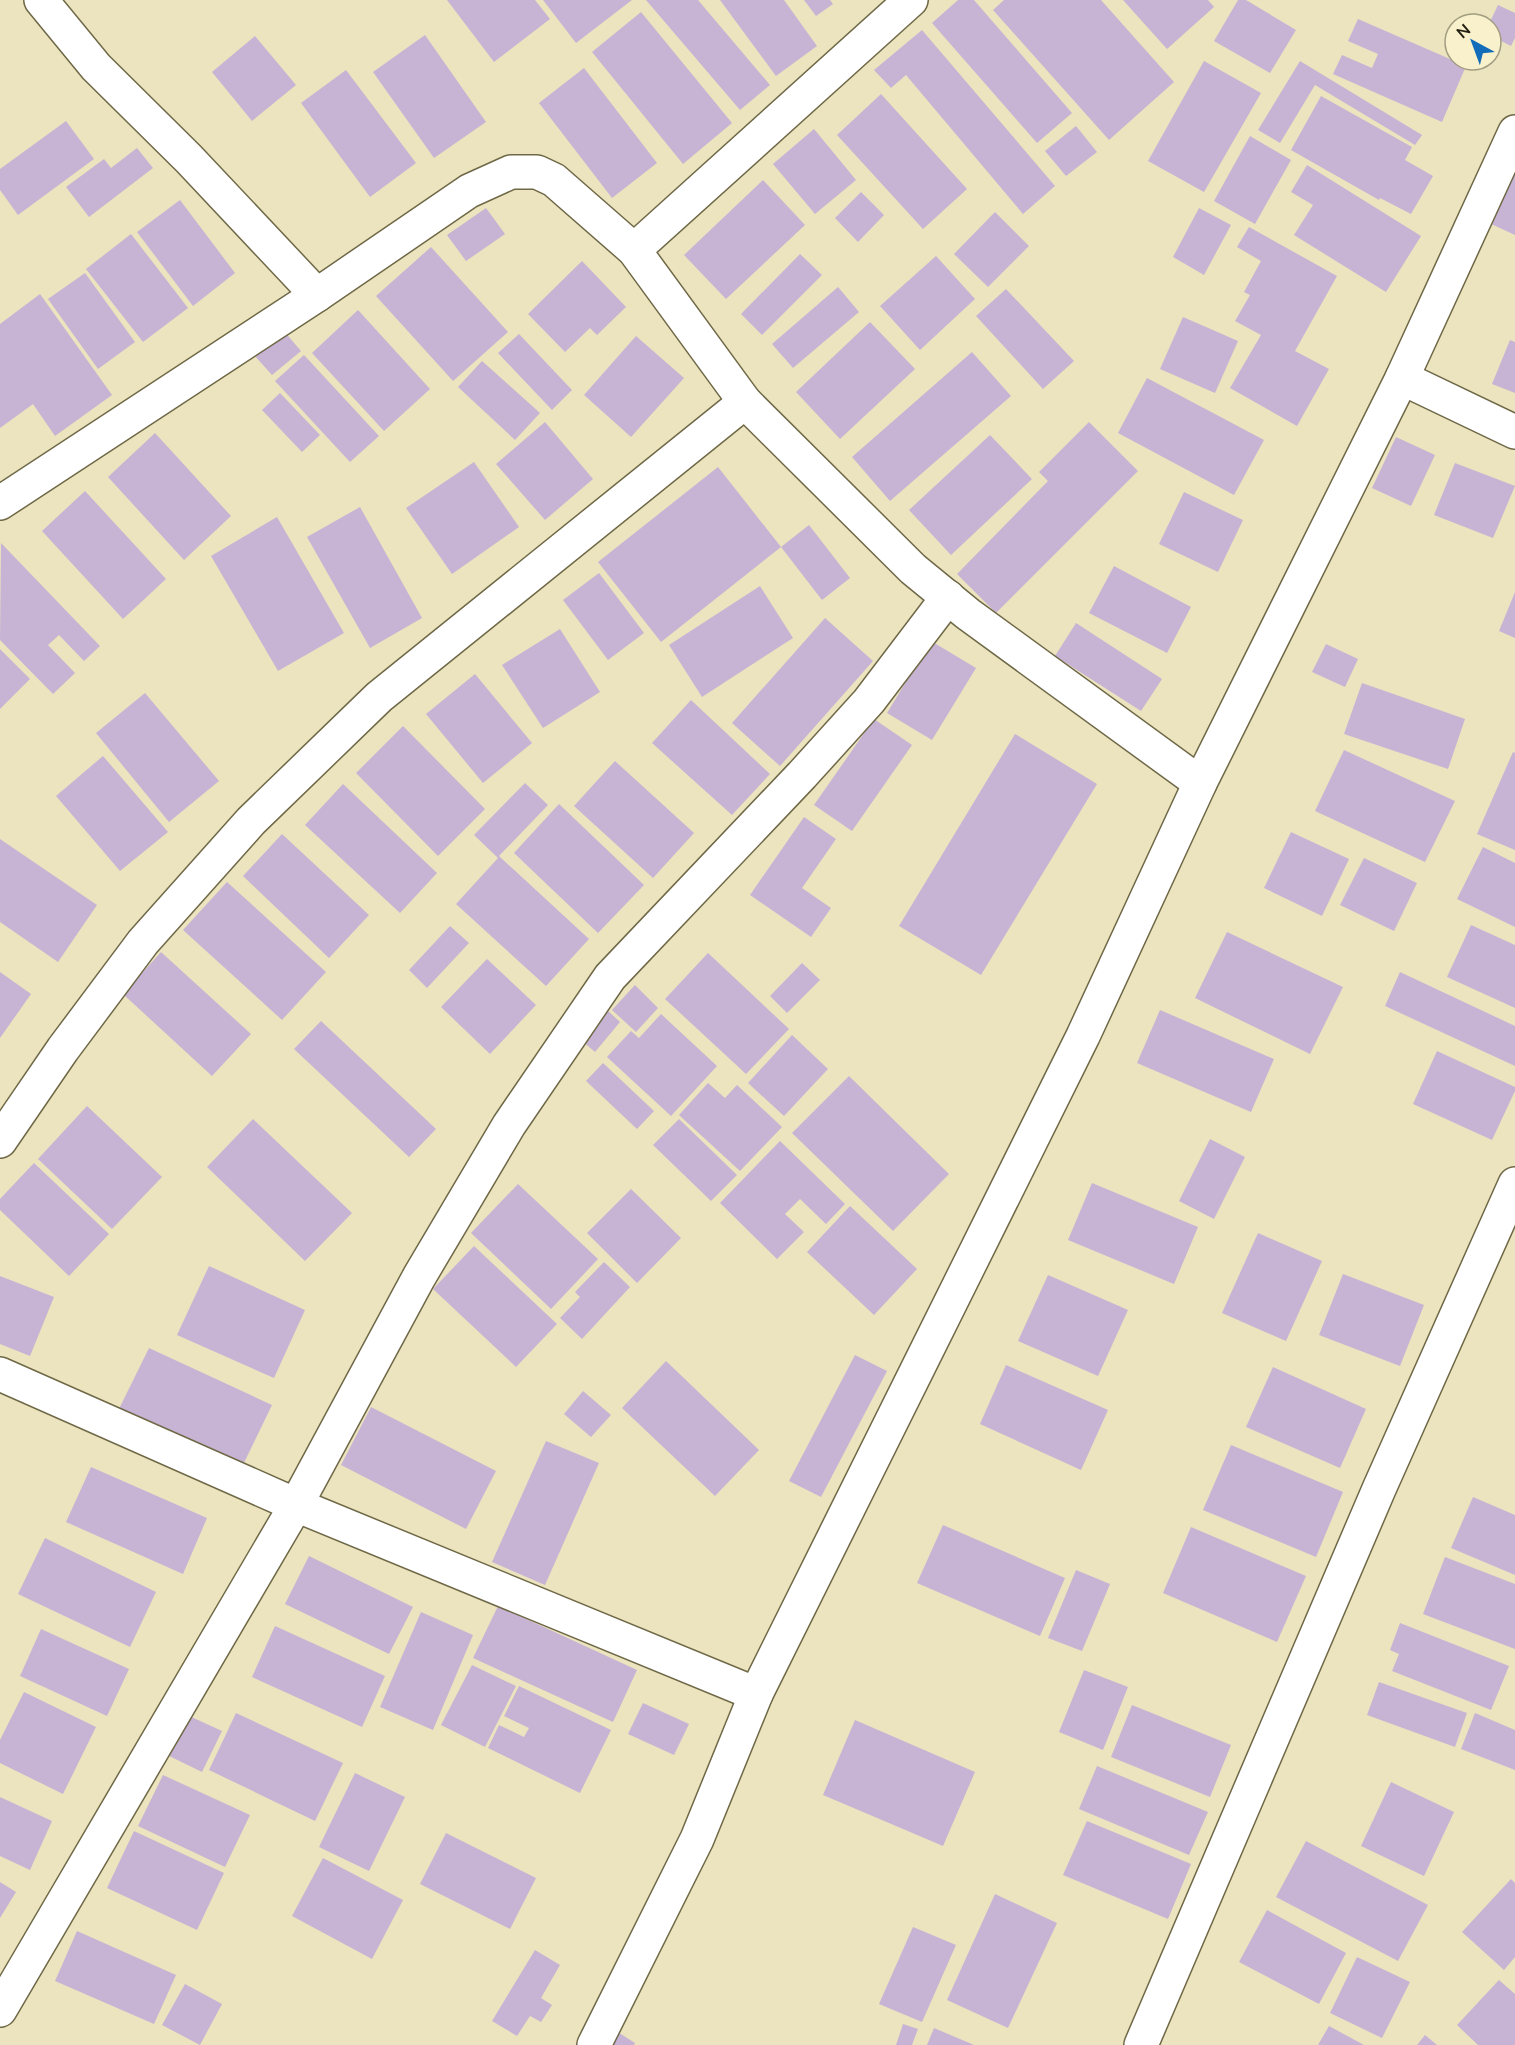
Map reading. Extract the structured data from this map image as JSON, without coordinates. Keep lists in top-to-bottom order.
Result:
{
  "north": "top left"
}
